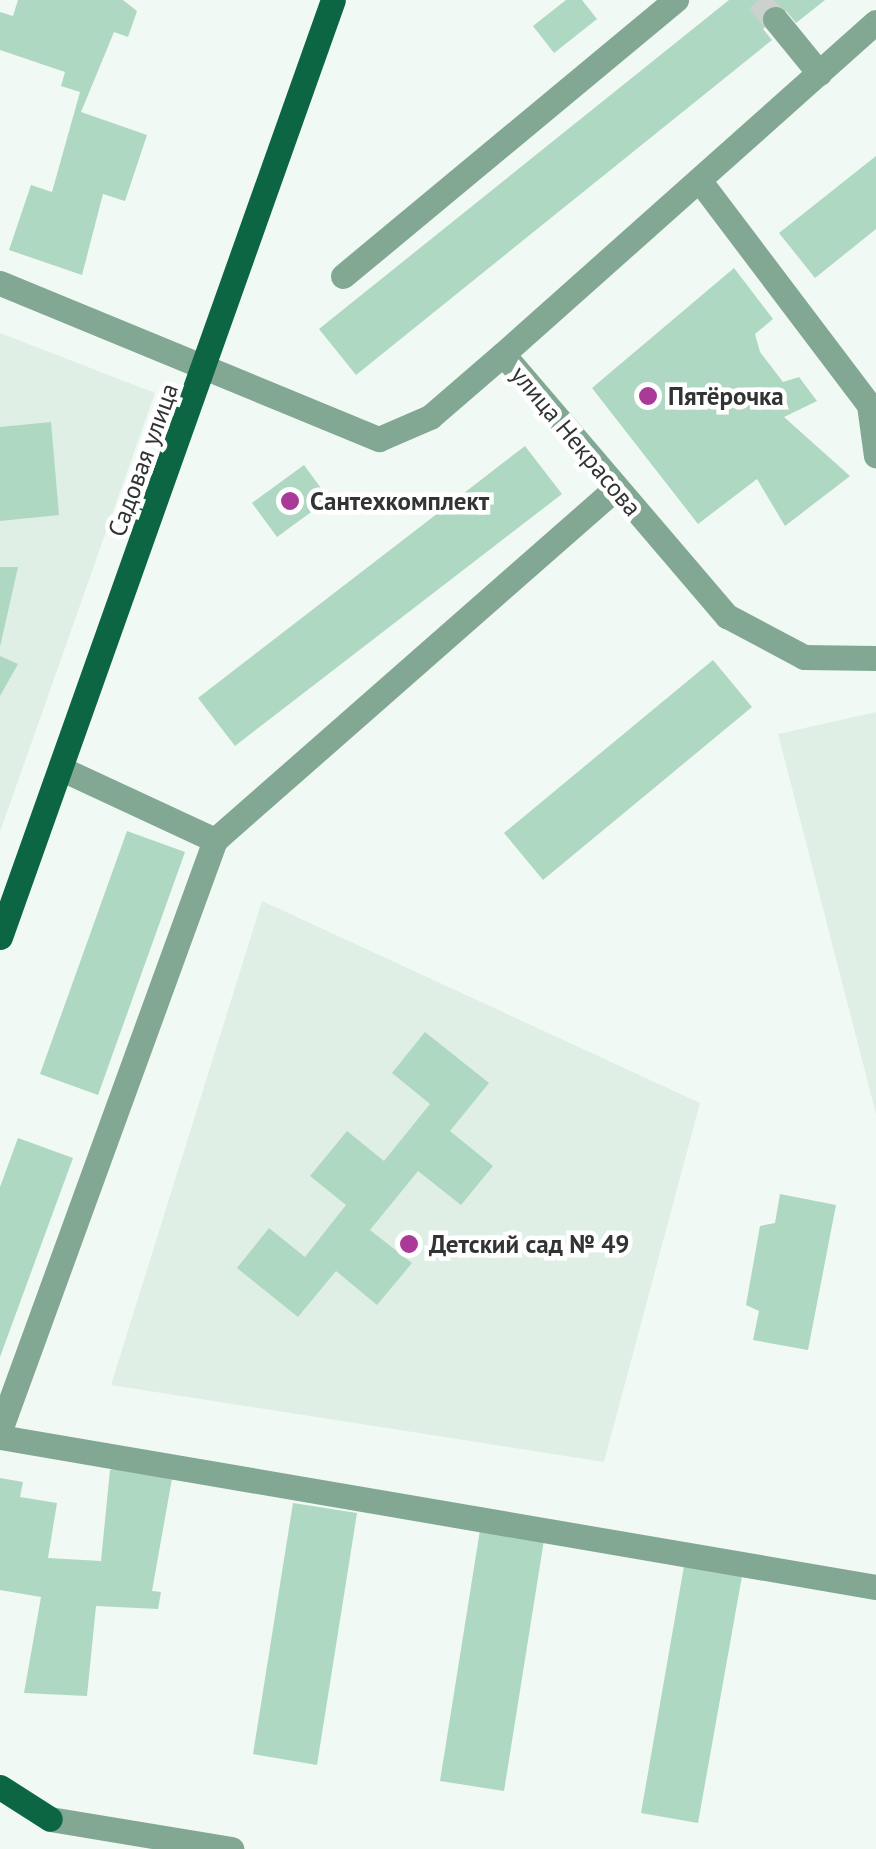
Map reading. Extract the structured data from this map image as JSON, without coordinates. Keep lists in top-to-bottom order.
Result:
{
  "streets": {
    "main road": ["Садовая улица"],
    "street": ["улица Некрасова"]
  },
  "crossings": [
    ["улица Некрасова", "Садовая улица"]
  ],
  "places": ["Пятёрочка", "Сантехкомплект", "Детский сад № 49"]
}
